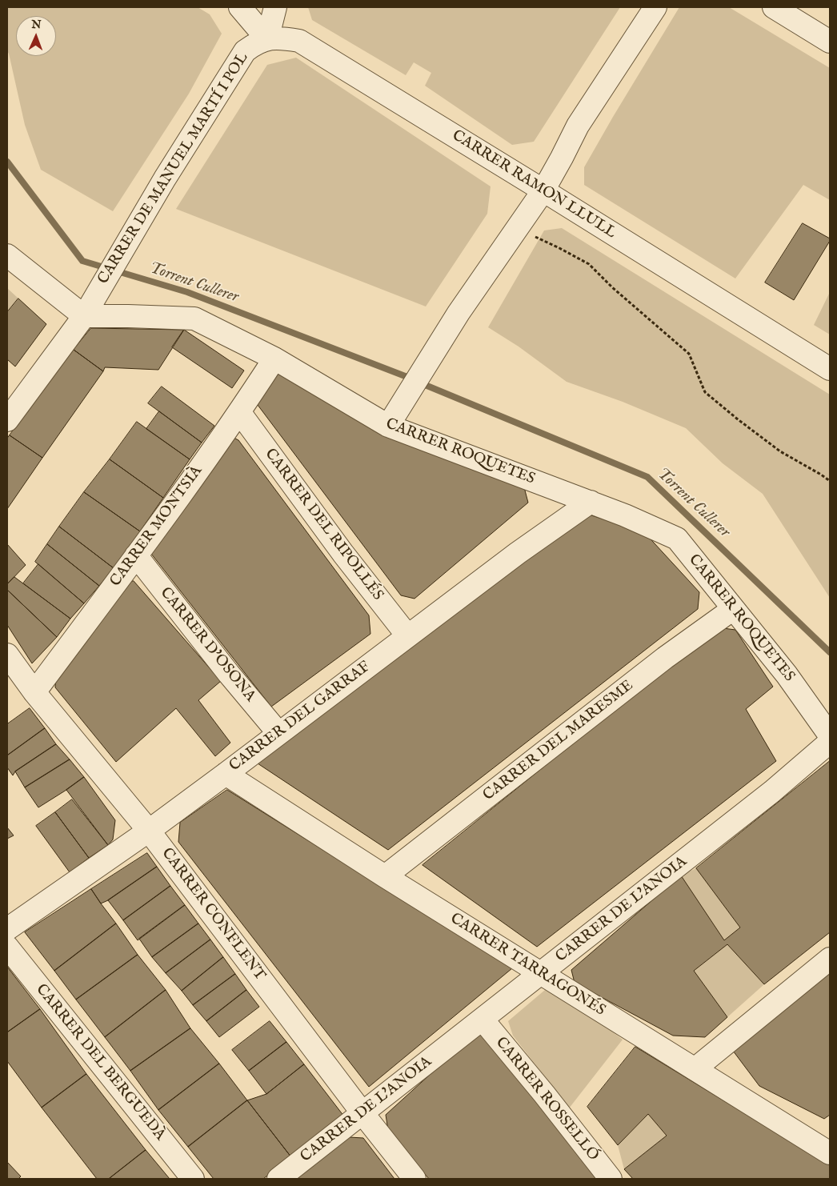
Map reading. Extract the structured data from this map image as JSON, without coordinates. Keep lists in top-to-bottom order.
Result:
{
  "streets": {
    "street": [
      "CARRER DE MANUEL MARTÍ I POL",
      "CARRER RAMON LLULL",
      "CARRER ROQUETES",
      "CARRER DEL RIPOLLÉS",
      "CARRER MONTSIÀ",
      "CARRER D'OSONA",
      "CARRER DEL GARRAF",
      "CARRER DEL MARESME",
      "CARRER DE L'ANOIA",
      "CARRER CONFLENT",
      "CARRER TARRAGONÉS",
      "CARRER DEL BERGUEDÀ",
      "CARRER ROSSELLÓ"
    ]
  },
  "crossings": [
    ["CARRER DE MANUEL MARTÍ I POL", "CARRER RAMON LLULL"],
    ["CARRER DE MANUEL MARTÍ I POL", "CARRER ROQUETES"],
    ["CARRER ROQUETES", "CARRER MONTSIÀ"],
    ["CARRER ROQUETES", "CARRER DEL GARRAF"],
    ["CARRER ROQUETES", "CARRER DEL MARESME"],
    ["CARRER DEL RIPOLLÉS", "CARRER MONTSIÀ"],
    ["CARRER DEL RIPOLLÉS", "CARRER DEL GARRAF"],
    ["CARRER MONTSIÀ", "CARRER D'OSONA"],
    ["CARRER MONTSIÀ", "CARRER CONFLENT"],
    ["CARRER D'OSONA", "CARRER DEL GARRAF"],
    ["CARRER DEL GARRAF", "CARRER CONFLENT"],
    ["CARRER DEL GARRAF", "CARRER TARRAGONÉS"],
    ["CARRER DEL MARESME", "CARRER TARRAGONÉS"],
    ["CARRER DE L'ANOIA", "CARRER CONFLENT"],
    ["CARRER DE L'ANOIA", "CARRER TARRAGONÉS"],
    ["CARRER DE L'ANOIA", "CARRER ROSSELLÓ"]
  ],
  "water": ["Torrent Cullerer"],
  "north": "top"
}
